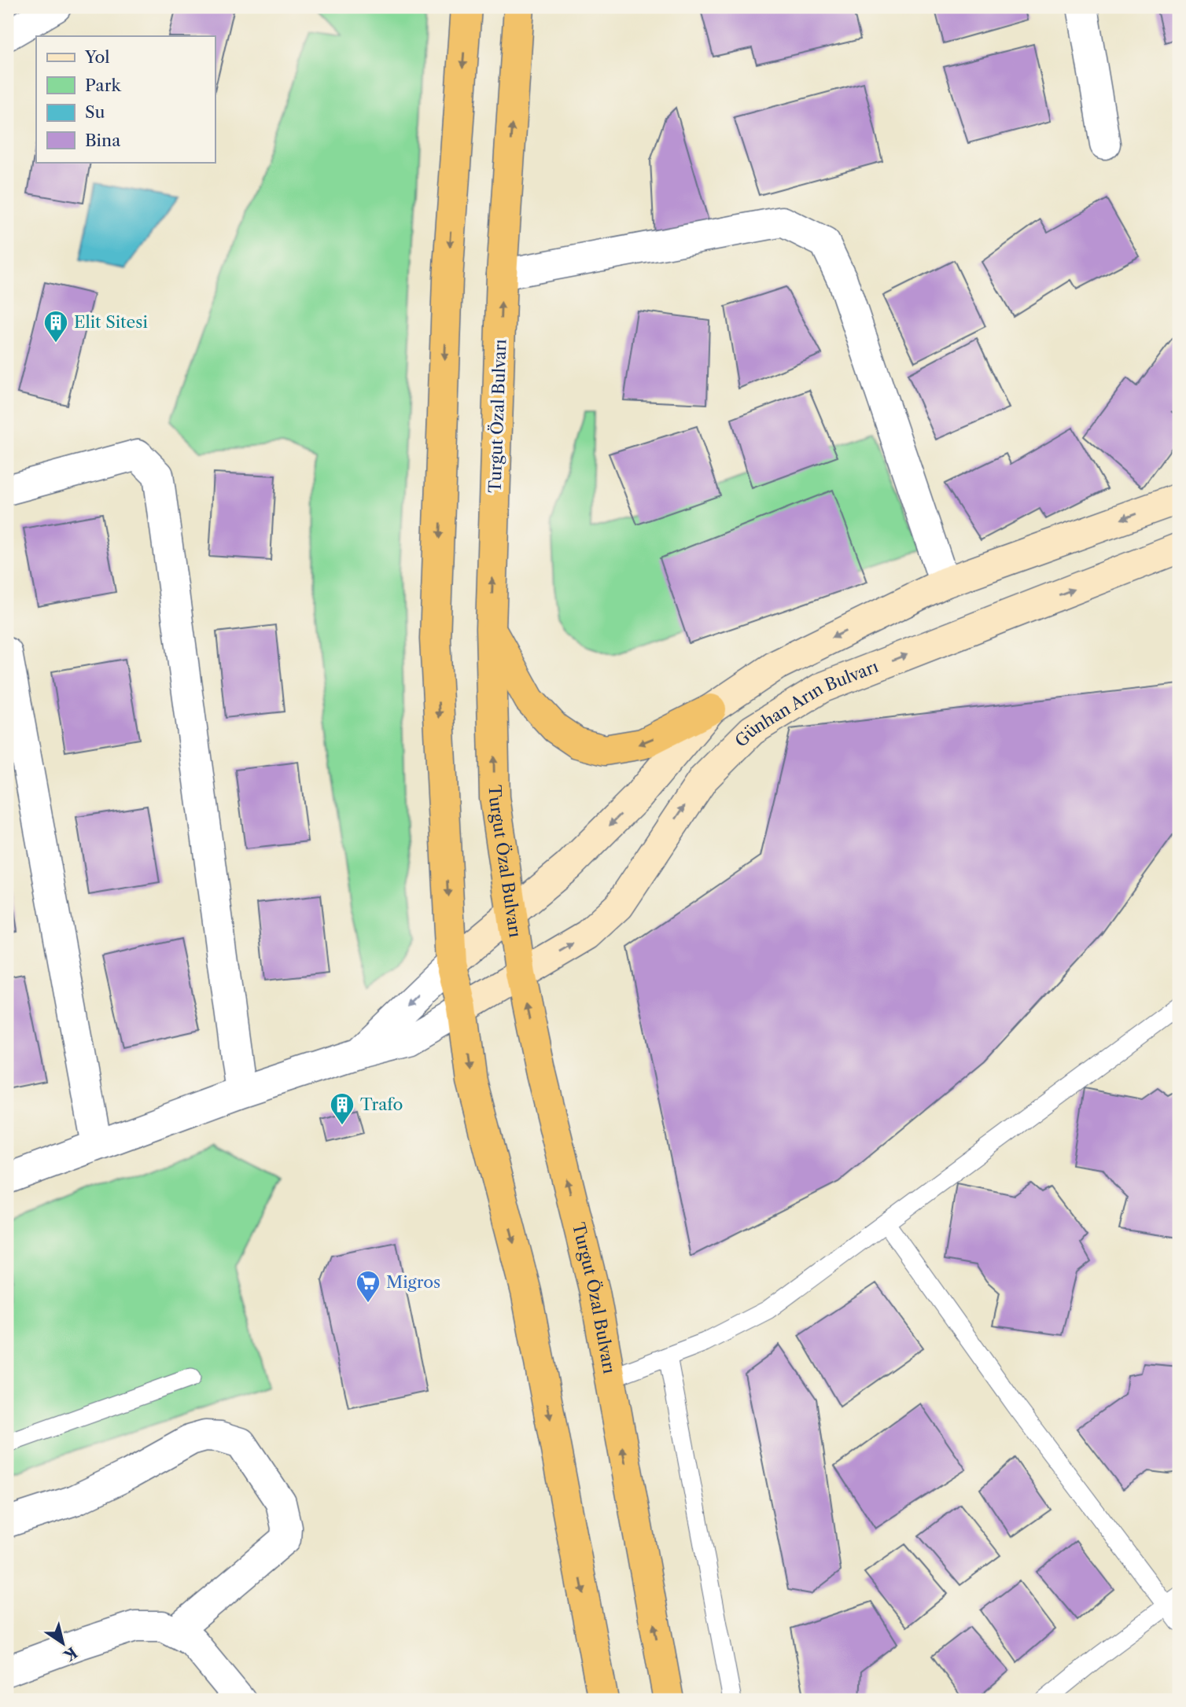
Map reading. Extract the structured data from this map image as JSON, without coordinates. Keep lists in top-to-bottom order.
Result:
{
  "streets": {
    "highway": ["Turgut Özal Bulvarı"],
    "main road": ["Günhan Arın Bulvarı"]
  },
  "crossings": [
    ["Turgut Özal Bulvarı", "Günhan Arın Bulvarı"]
  ],
  "places": {
    "building": ["Elit Sitesi", "Trafo"],
    "supermarket": ["Migros"]
  },
  "legend": [
    "Yol",
    "Park",
    "Su",
    "Bina"
  ],
  "north": "bottom right"
}
